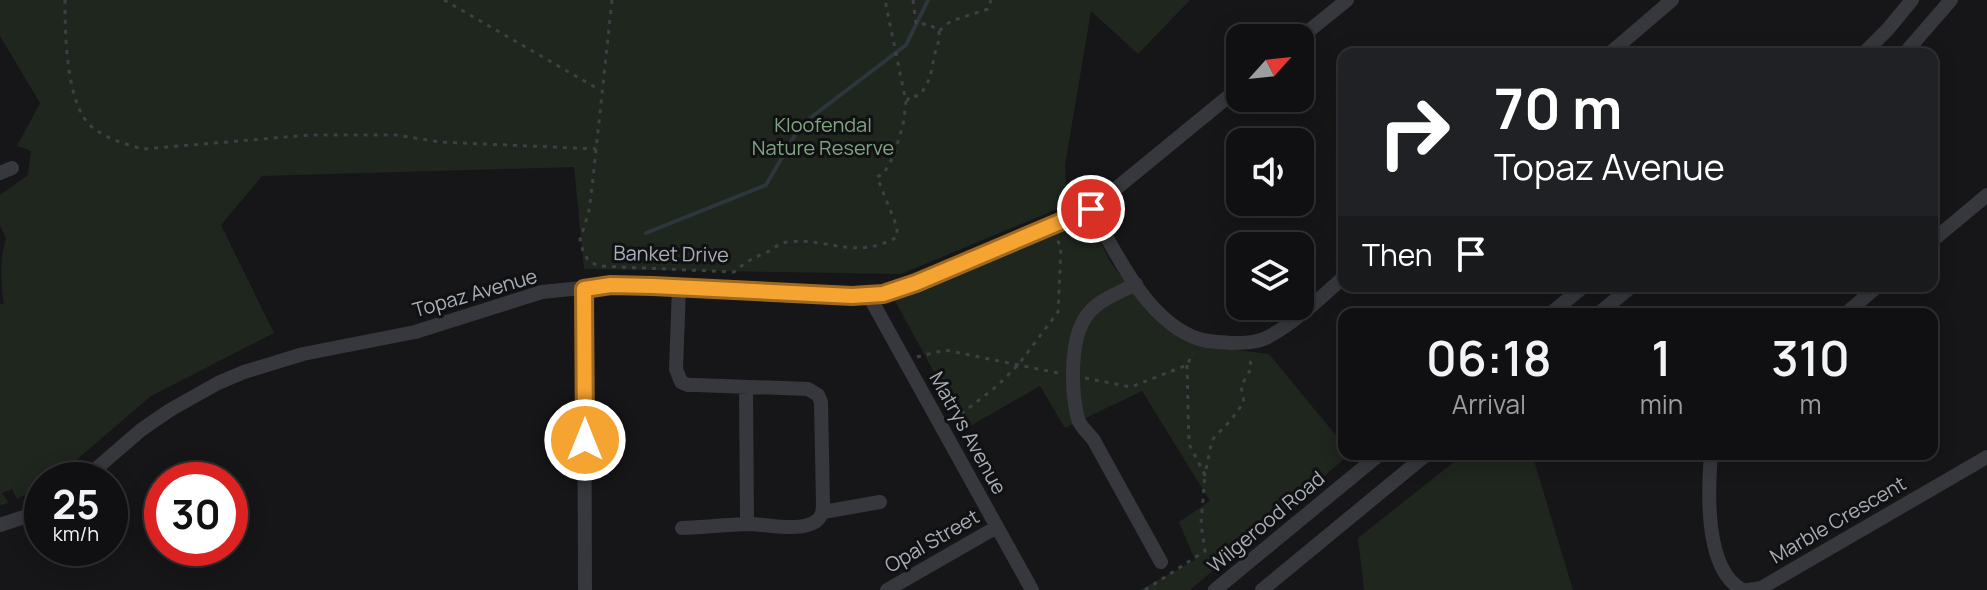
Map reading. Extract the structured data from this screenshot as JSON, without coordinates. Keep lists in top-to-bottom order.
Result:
{
  "streets": {
    "street": [
      "Topaz Avenue",
      "Matrys Avenue",
      "Marble Crescent",
      "Wilgerood Road",
      "Opal Street"
    ],
    "path": ["Banket Drive"]
  },
  "crossings": [
    ["Topaz Avenue", "Matrys Avenue"],
    ["Matrys Avenue", "Opal Street"]
  ],
  "parks": ["Kloofendal Nature Reserve"],
  "north": "top right",
  "page": {
    "turn": ["70 m", "Topaz Avenue"],
    "then": "Then",
    "eta": [
      "06:18",
      "Arrival",
      "1",
      "min",
      "310",
      "m"
    ],
    "speed": "25 km/h",
    "limit": "30"
  }
}
